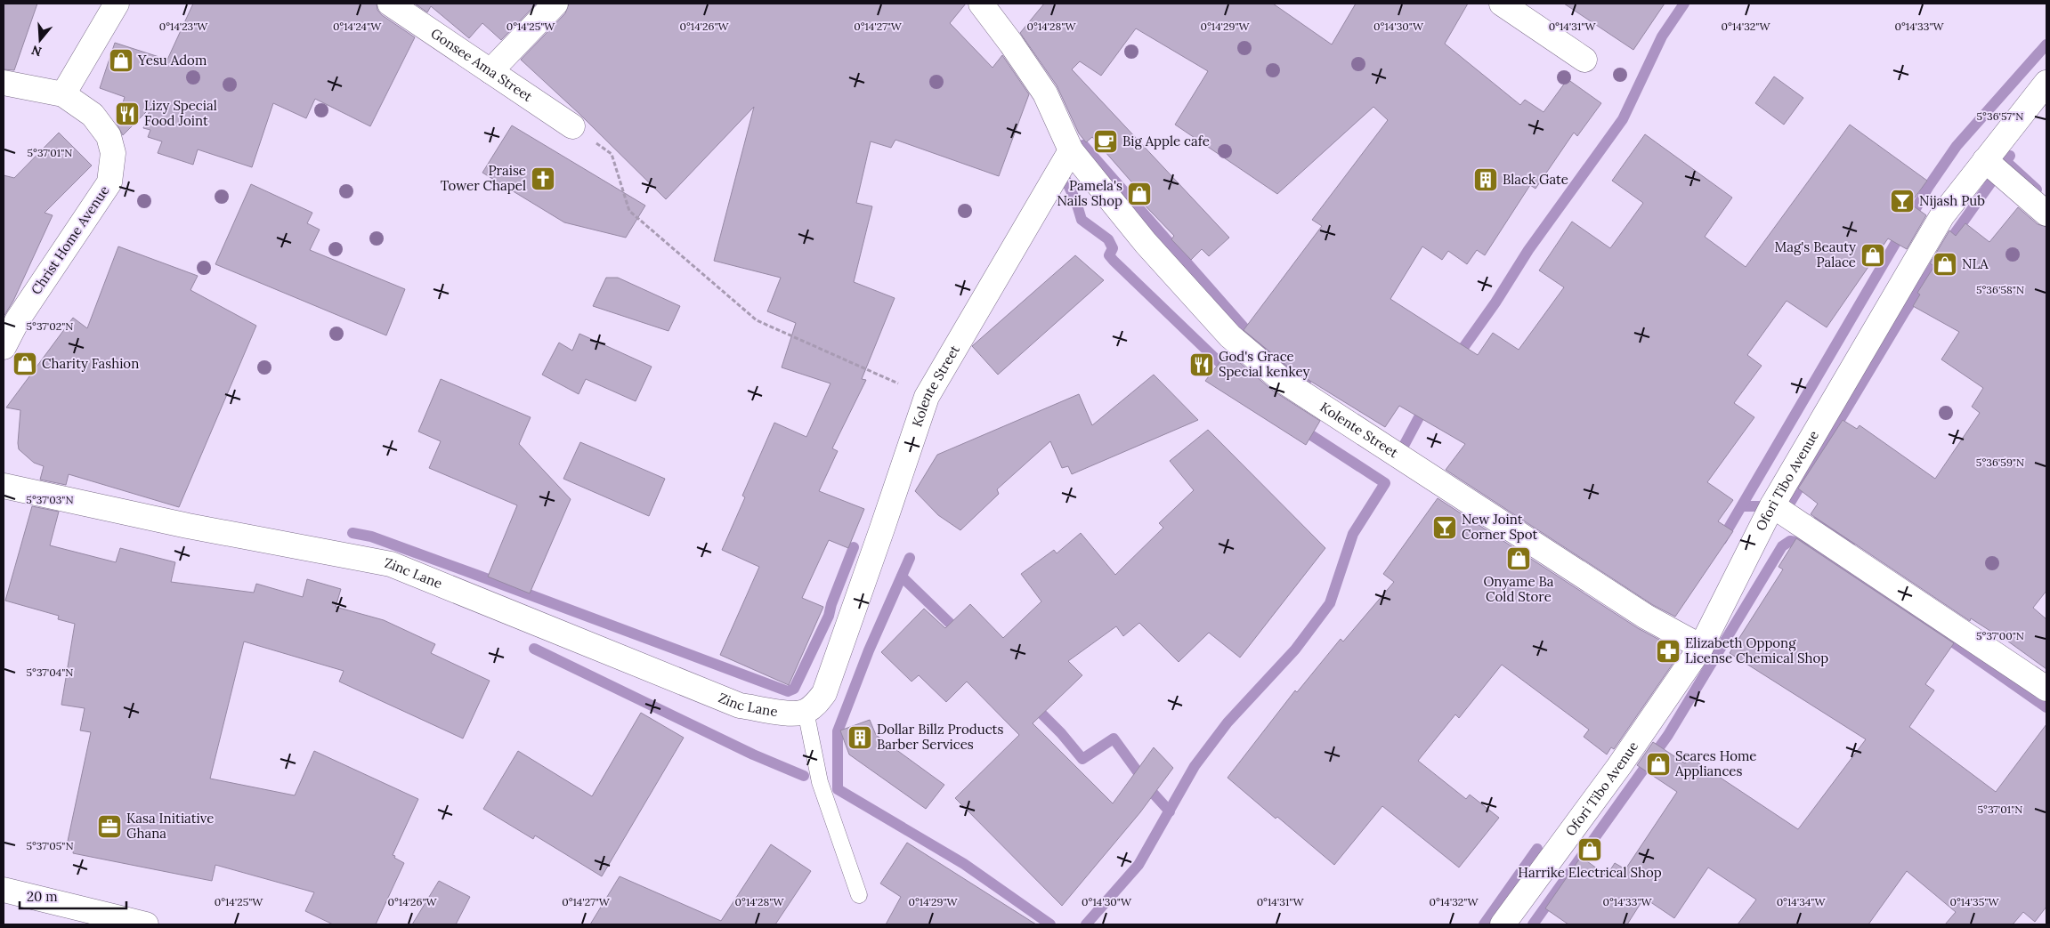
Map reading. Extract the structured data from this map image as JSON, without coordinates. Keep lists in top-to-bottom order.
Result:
{
  "streets": {
    "street": [
      "Gonsee Ama Street",
      "Christ Home Avenue",
      "Kolente Street",
      "Ofori Tibo Avenue",
      "Zinc Lane"
    ]
  },
  "crossings": [
    ["Kolente Street", "Ofori Tibo Avenue"],
    ["Kolente Street", "Zinc Lane"]
  ],
  "places": {
    "shop": [
      "Yesu Adom",
      "Pamela's Nails Shop",
      "Mag's Beauty Palace",
      "NLA",
      "Charity Fashion",
      "Onyame Ba Cold Store",
      "Seares Home Appliances",
      "Harrike Electrical Shop"
    ],
    "restaurant": ["Lizy Special Food Joint", "God's Grace Special kenkey"],
    "cafe": ["Big Apple cafe"],
    "church": ["Praise Tower Chapel"],
    "building": ["Black Gate", "Dollar Billz Products Barber Services"],
    "bar": ["Nijash Pub", "New Joint Corner Spot"],
    "pharmacy": ["Elizabeth Oppong License Chemical Shop"],
    "office": ["Kasa Initiative Ghana"]
  },
  "scale_bar": "20 m",
  "north": "bottom",
  "coordinates": [
    "0°14'23\"W",
    "0°14'24\"W",
    "0°14'25\"W",
    "0°14'26\"W",
    "0°14'27\"W",
    "0°14'28\"W",
    "0°14'29\"W",
    "0°14'30\"W",
    "0°14'31\"W",
    "0°14'32\"W",
    "0°14'33\"W",
    "5°36'57\"N",
    "5°37'01\"N",
    "5°36'58\"N",
    "5°37'02\"N",
    "5°36'59\"N",
    "5°37'03\"N",
    "5°37'00\"N",
    "5°37'04\"N",
    "5°37'05\"N",
    "0°14'34\"W",
    "0°14'35\"W"
  ]
}
